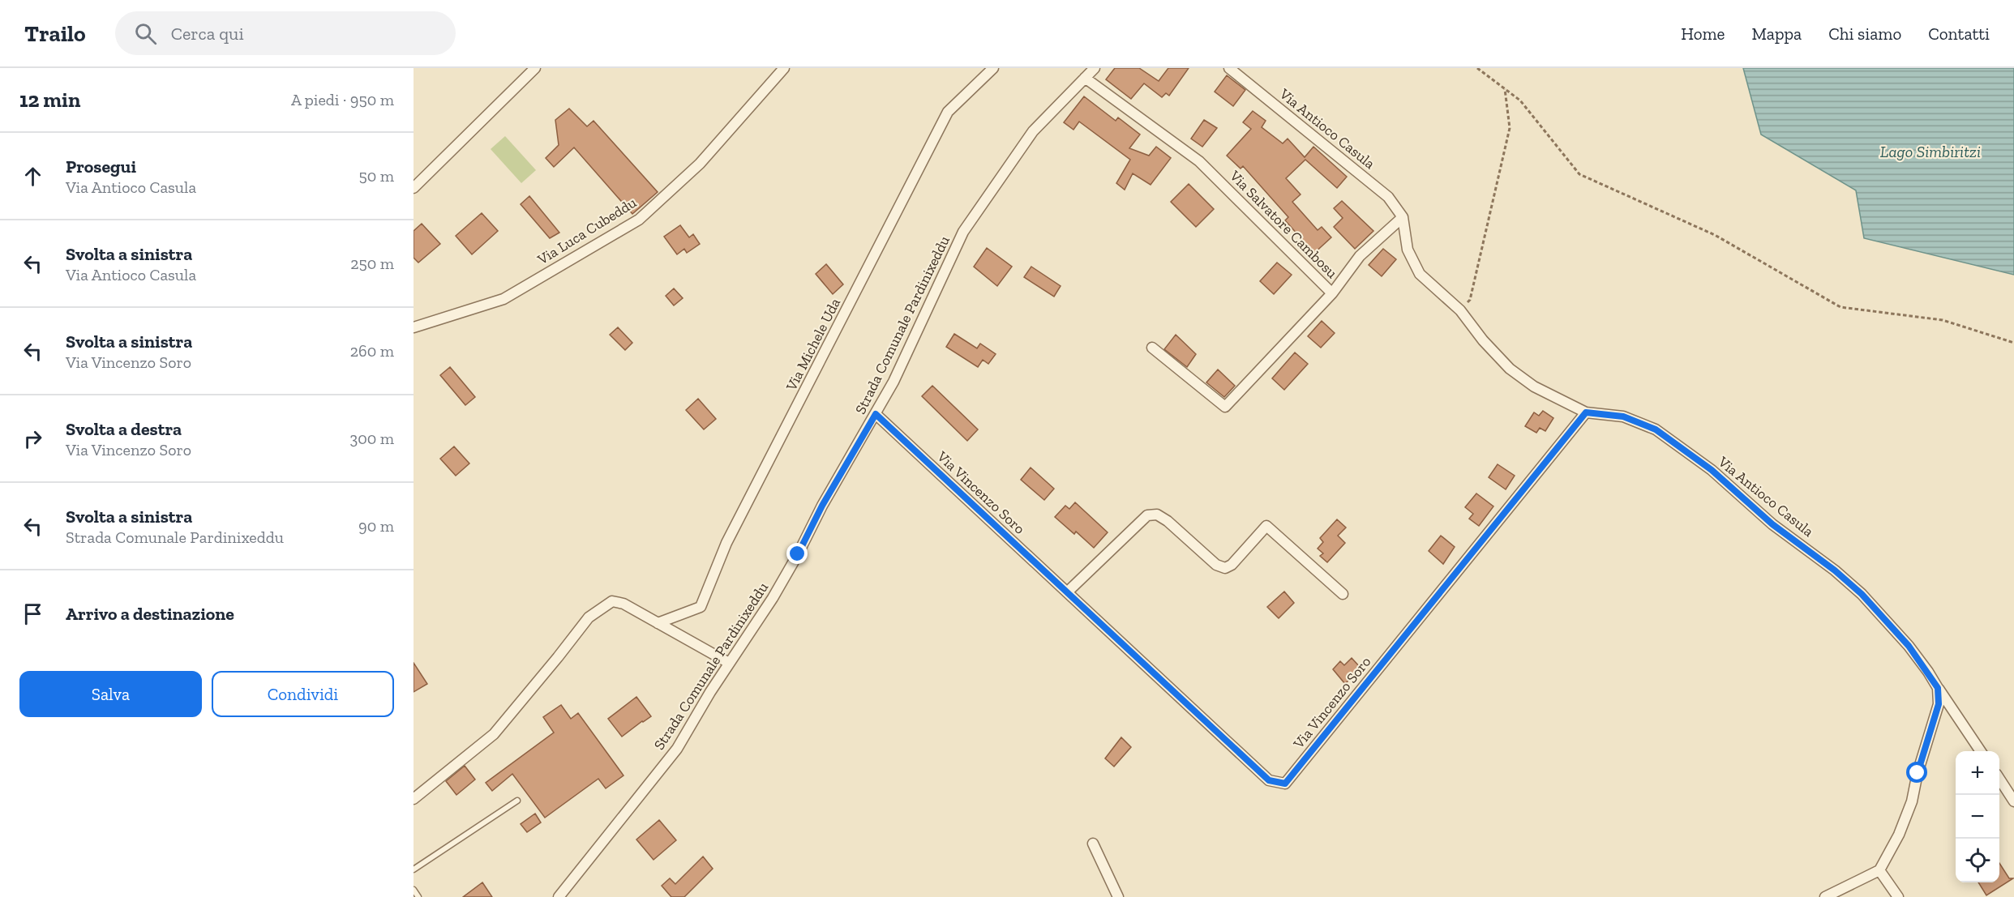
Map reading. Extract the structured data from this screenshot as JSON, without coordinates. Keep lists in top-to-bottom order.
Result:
{
  "streets": {
    "street": [
      "Via Antioco Casula",
      "Via Salvatore Cambosu",
      "Via Luca Cubeddu",
      "Strada Comunale Pardinixeddu",
      "Via Michele Uda",
      "Via Vincenzo Soro"
    ]
  },
  "crossings": [
    ["Via Antioco Casula", "Via Vincenzo Soro"],
    ["Via Salvatore Cambosu", "Strada Comunale Pardinixeddu"],
    ["Strada Comunale Pardinixeddu", "Via Vincenzo Soro"]
  ],
  "water": ["Lago Simbiritzi"],
  "page": {
    "header": "Trailo",
    "search": "Cerca qui",
    "nav": [
      "Home",
      "Mappa",
      "Chi siamo",
      "Contatti"
    ],
    "heading": ["12 min", "A piedi · 950 m"],
    "list": [
      ["Prosegui", "Via Antioco Casula", "50 m"],
      ["Svolta a sinistra", "Via Antioco Casula", "250 m"],
      ["Svolta a sinistra", "Via Vincenzo Soro", "260 m"],
      ["Svolta a destra", "Via Vincenzo Soro", "300 m"],
      ["Svolta a sinistra", "Strada Comunale Pardinixeddu", "90 m"],
      "Arrivo a destinazione"
    ],
    "buttons": ["Salva", "Condividi"],
    "map_buttons": ["+", "−"]
  }
}
